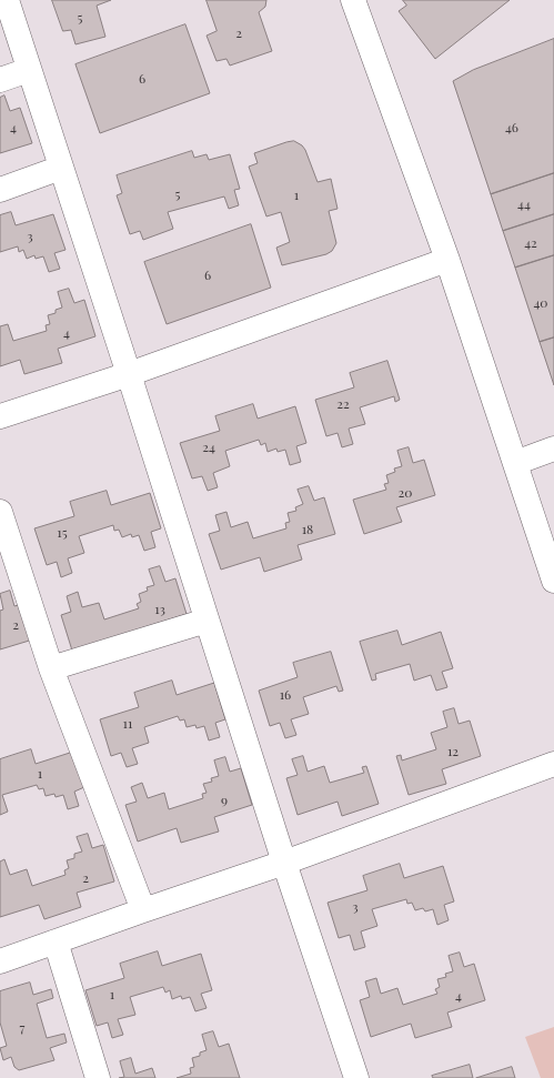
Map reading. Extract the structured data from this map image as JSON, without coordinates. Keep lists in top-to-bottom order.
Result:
{
  "house_numbers": [
    "5",
    "2",
    "6",
    "4",
    "46",
    "5",
    "1",
    "44",
    "3",
    "42",
    "6",
    "40",
    "4",
    "22",
    "24",
    "20",
    "18",
    "15",
    "13",
    "2",
    "16",
    "11",
    "12",
    "1",
    "9",
    "2",
    "3",
    "1",
    "4",
    "7"
  ]
}
